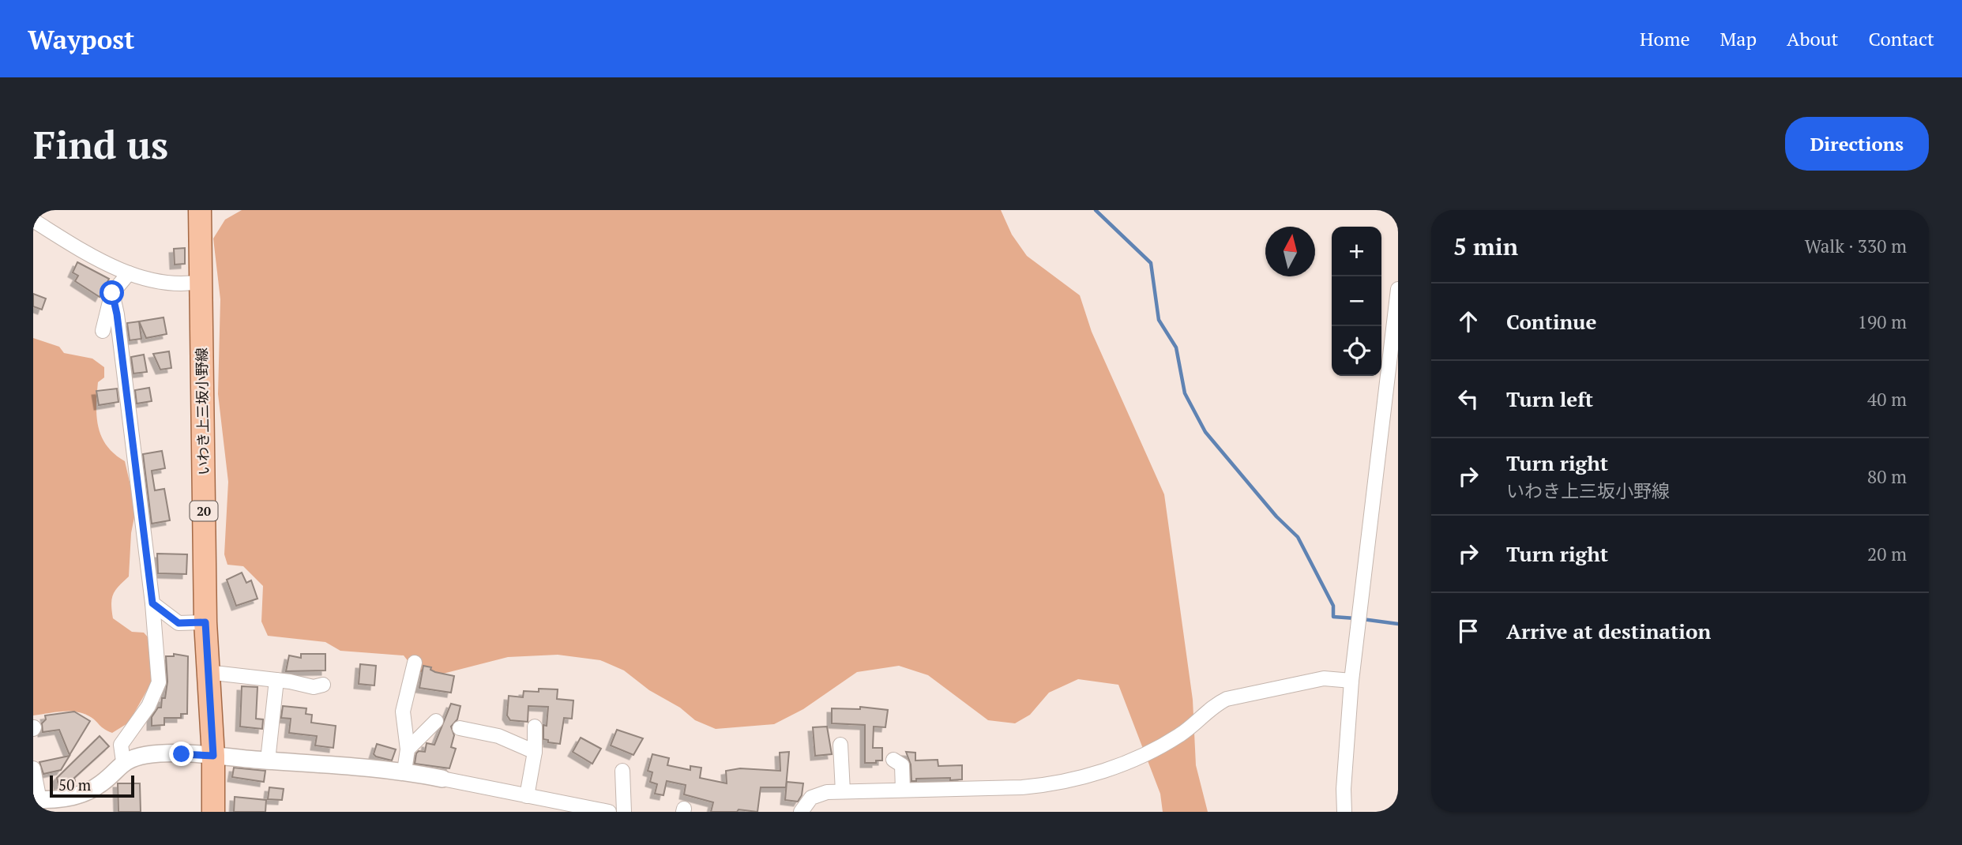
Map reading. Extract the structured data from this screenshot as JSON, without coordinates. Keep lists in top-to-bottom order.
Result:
{
  "streets": {
    "main road": ["いわき上三坂小野線", "20"]
  },
  "scale_bar": "50 m",
  "north": "top",
  "page": {
    "header": "Waypost",
    "nav": [
      "Home",
      "Map",
      "About",
      "Contact"
    ],
    "buttons": "Directions",
    "title": "Find us",
    "heading": ["5 min", "Walk · 330 m"],
    "map_buttons": ["+", "−"],
    "list": [
      ["Continue", "190 m"],
      ["Turn left", "40 m"],
      ["Turn right", "いわき上三坂小野線", "80 m"],
      ["Turn right", "20 m"],
      "Arrive at destination"
    ],
    "scale": "50 m"
  }
}
